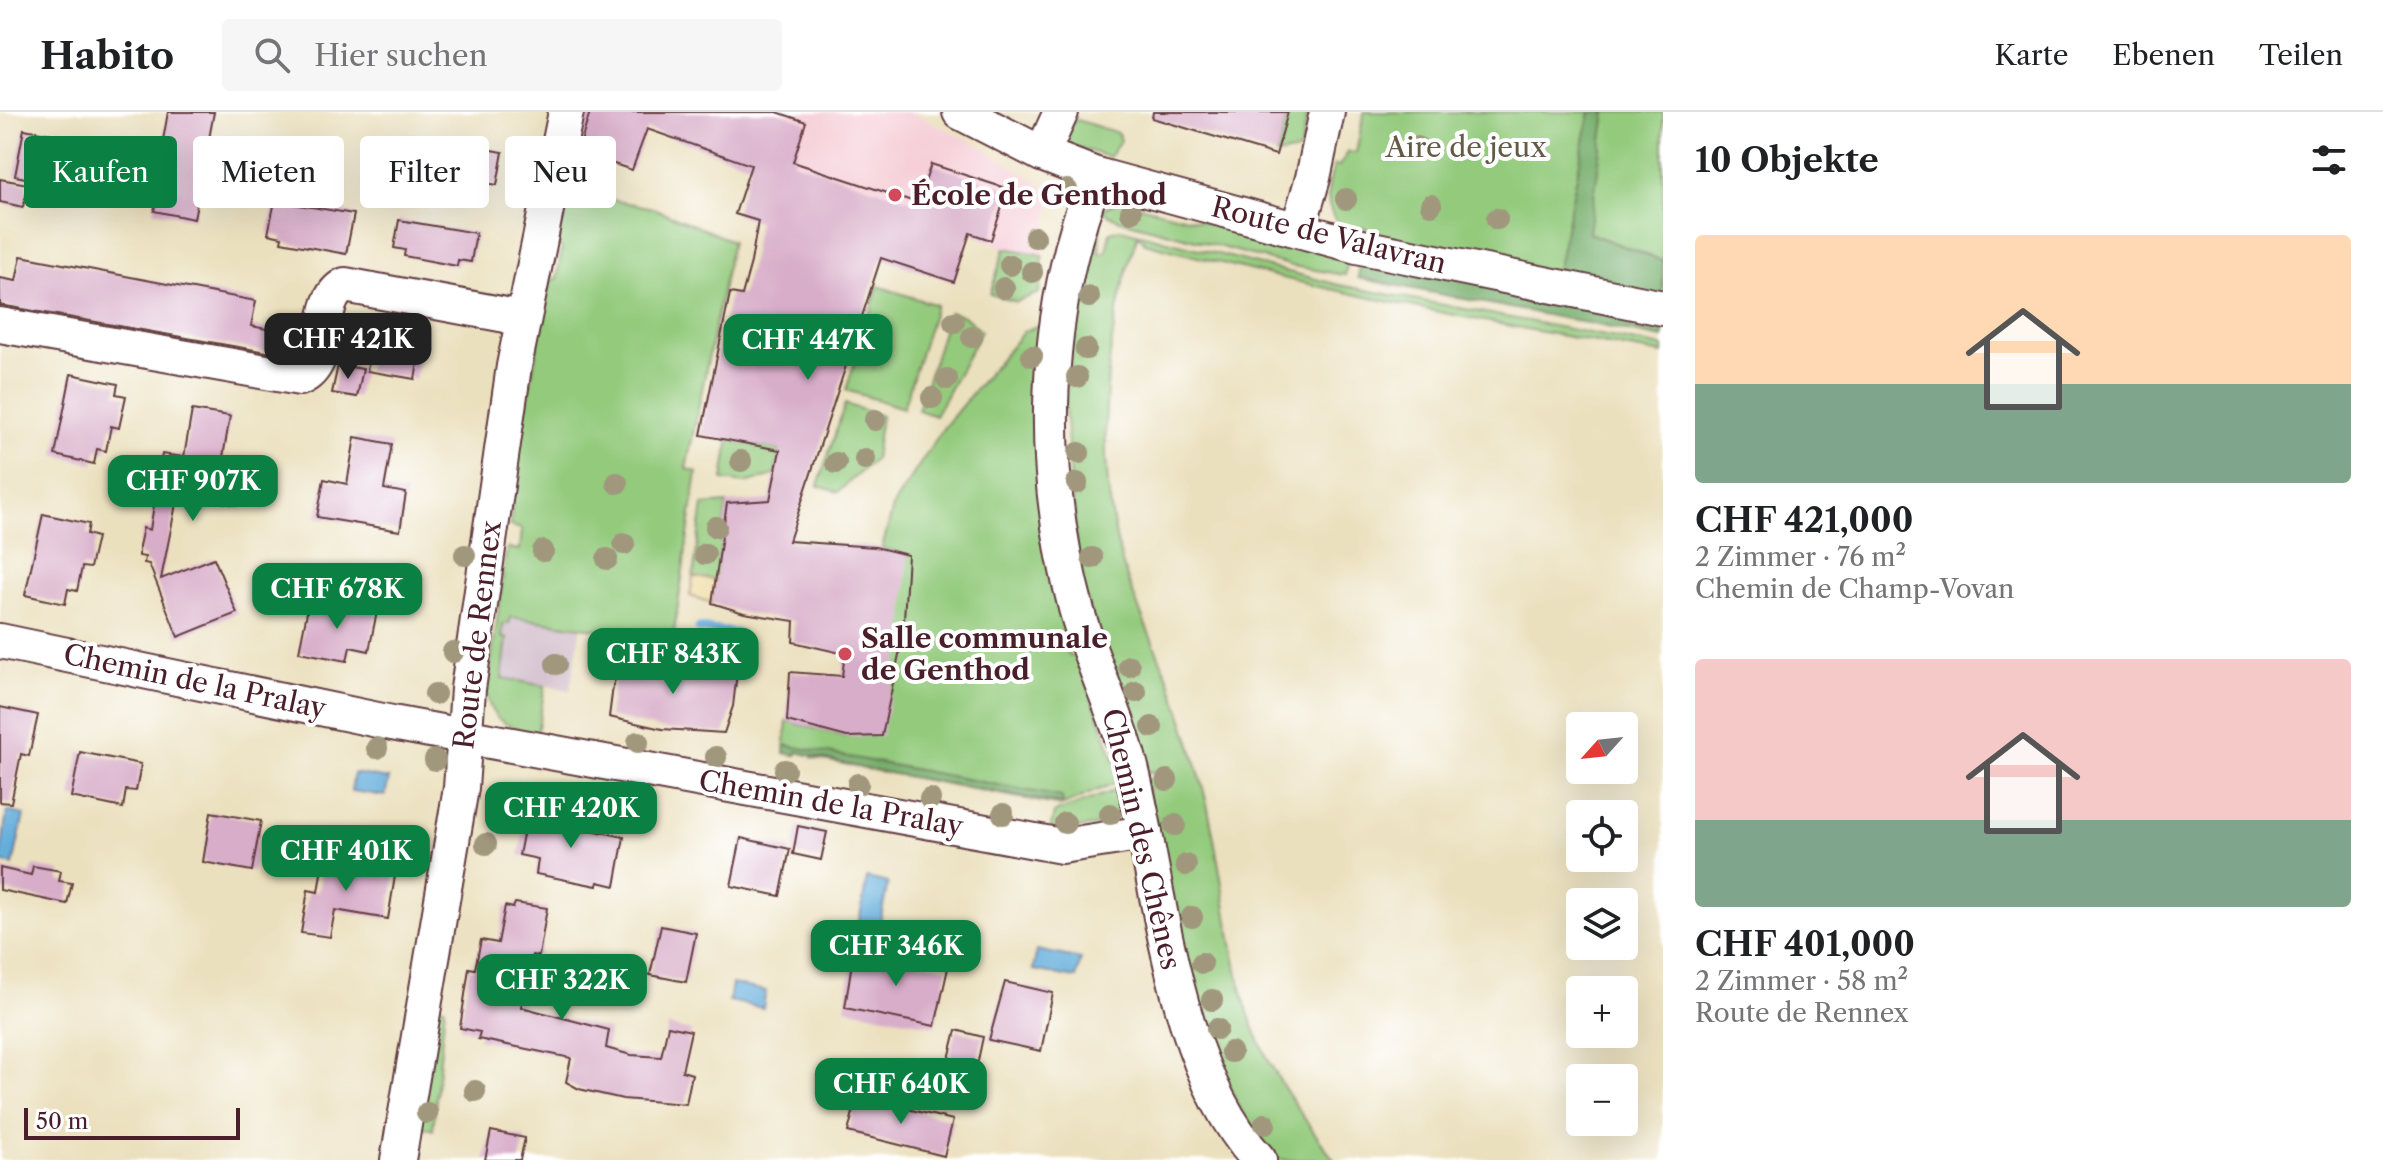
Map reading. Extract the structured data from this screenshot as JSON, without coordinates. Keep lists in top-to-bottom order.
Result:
{
  "streets": {
    "street": [
      "Route de Valavran",
      "Route de Rennex",
      "Chemin de la Pralay",
      "Chemin des Chênes"
    ]
  },
  "crossings": [
    ["Route de Valavran", "Chemin des Chênes"],
    ["Route de Rennex", "Chemin de la Pralay"],
    ["Chemin de la Pralay", "Chemin des Chênes"]
  ],
  "parks": ["Aire de jeux"],
  "places": ["École de Genthod", "Salle communale de Genthod"],
  "scale_bar": "50 m",
  "north": "bottom left",
  "page": {
    "header": "Habito",
    "search": "Hier suchen",
    "nav": ["Karte", "Ebenen", "Teilen"],
    "heading": "10 Objekte",
    "chip": [
      "Kaufen",
      "Mieten",
      "Filter",
      "Neu"
    ],
    "list": [
      {
        "name": "CHF 421,000",
        "note": "2 Zimmer · 76 m² · Chemin de Champ-Vovan"
      },
      {
        "name": "CHF 401,000",
        "note": "2 Zimmer · 58 m² · Route de Rennex"
      }
    ],
    "price": [
      "CHF 421K",
      "CHF 447K",
      "CHF 907K",
      "CHF 678K",
      "CHF 843K",
      "CHF 420K",
      "CHF 401K",
      "CHF 346K",
      "CHF 322K",
      "CHF 640K"
    ],
    "map_buttons": ["+", "−"],
    "scale": "50 m"
  }
}
